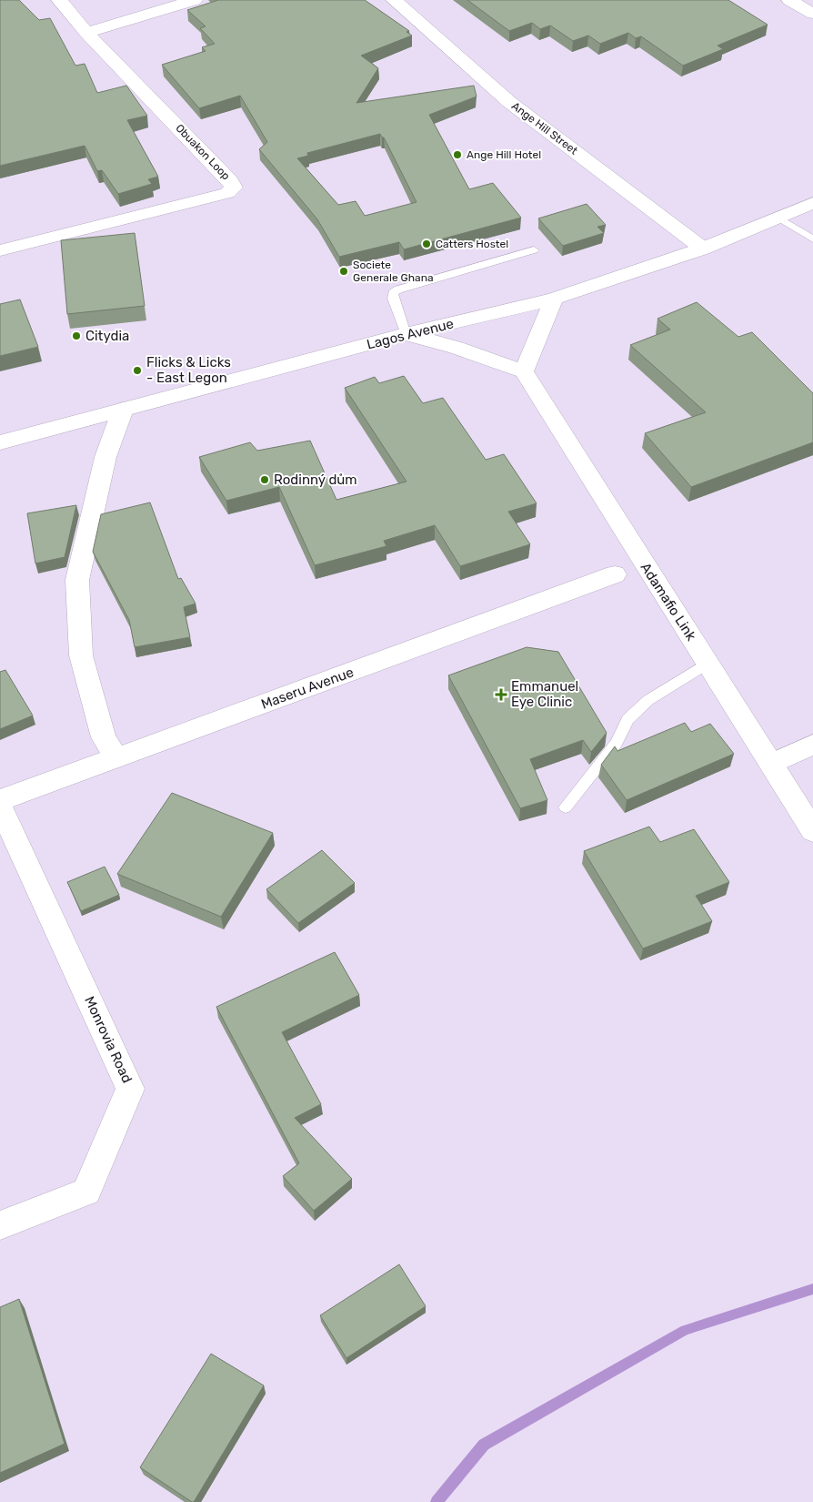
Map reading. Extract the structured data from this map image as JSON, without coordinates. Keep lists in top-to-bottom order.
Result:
{
  "streets": {
    "street": [
      "Ange Hill Street",
      "Obuakon Loop",
      "Lagos Avenue",
      "Adamafio Link",
      "Maseru Avenue",
      "Monrovia Road"
    ]
  },
  "crossings": [
    ["Ange Hill Street", "Lagos Avenue"]
  ],
  "places": {
    "other": [
      "Ange Hill Hotel",
      "Catters Hostel",
      "Societe Generale Ghana",
      "Citydia",
      "Flicks & Licks - East Legon",
      "Rodinný dům"
    ],
    "health": ["Emmanuel Eye Clinic"]
  }
}
